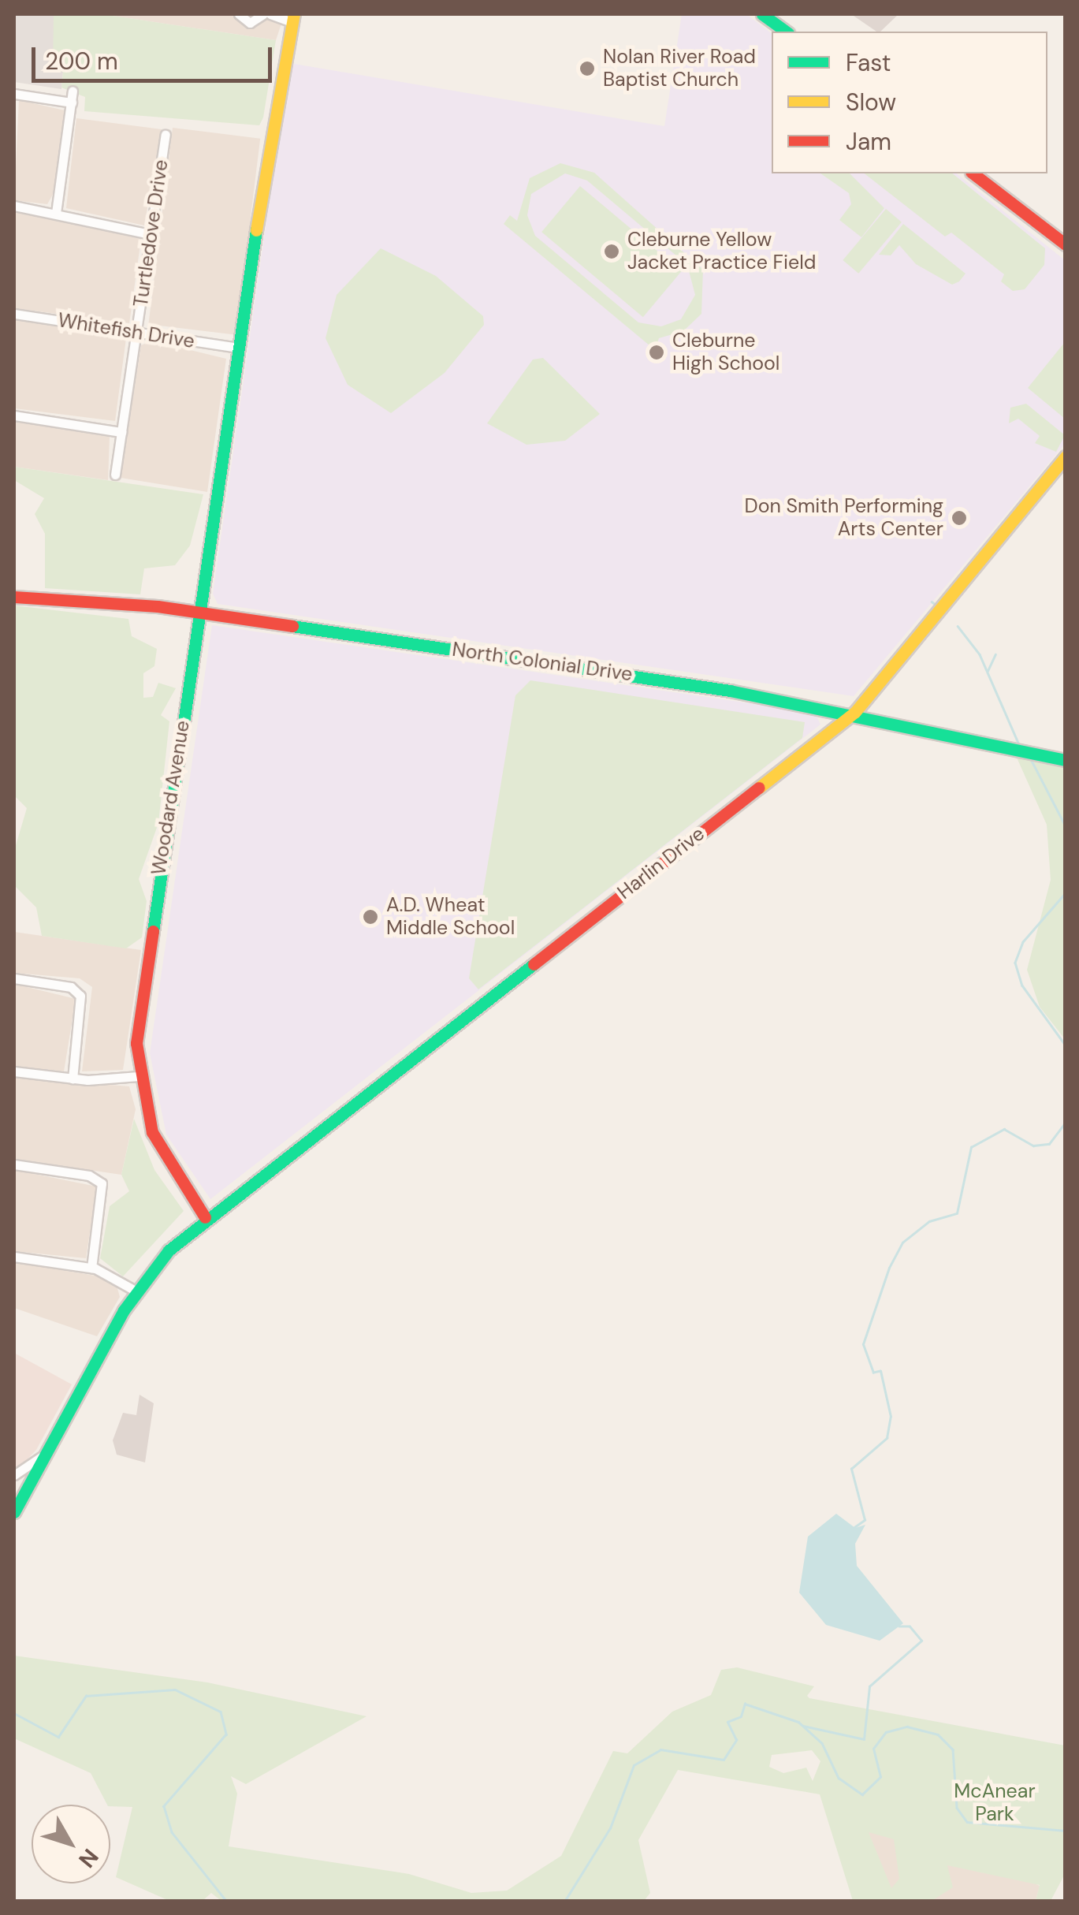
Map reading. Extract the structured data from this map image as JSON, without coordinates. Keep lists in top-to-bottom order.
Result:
{
  "streets": {
    "street": [
      "Turtledove Drive",
      "Whitefish Drive",
      "North Colonial Drive",
      "Woodard Avenue",
      "Harlin Drive"
    ]
  },
  "crossings": [
    ["Turtledove Drive", "Whitefish Drive"],
    ["Whitefish Drive", "Woodard Avenue"],
    ["North Colonial Drive", "Woodard Avenue"],
    ["North Colonial Drive", "Harlin Drive"],
    ["Woodard Avenue", "Harlin Drive"]
  ],
  "parks": ["McAnear Park"],
  "places": [
    "Nolan River Road Baptist Church",
    "Cleburne Yellow Jacket Practice Field",
    "Cleburne High School",
    "Don Smith Performing Arts Center",
    "A.D. Wheat Middle School"
  ],
  "legend": ["Fast", "Slow", "Jam"],
  "scale_bar": "200 m",
  "north": "bottom right"
}
